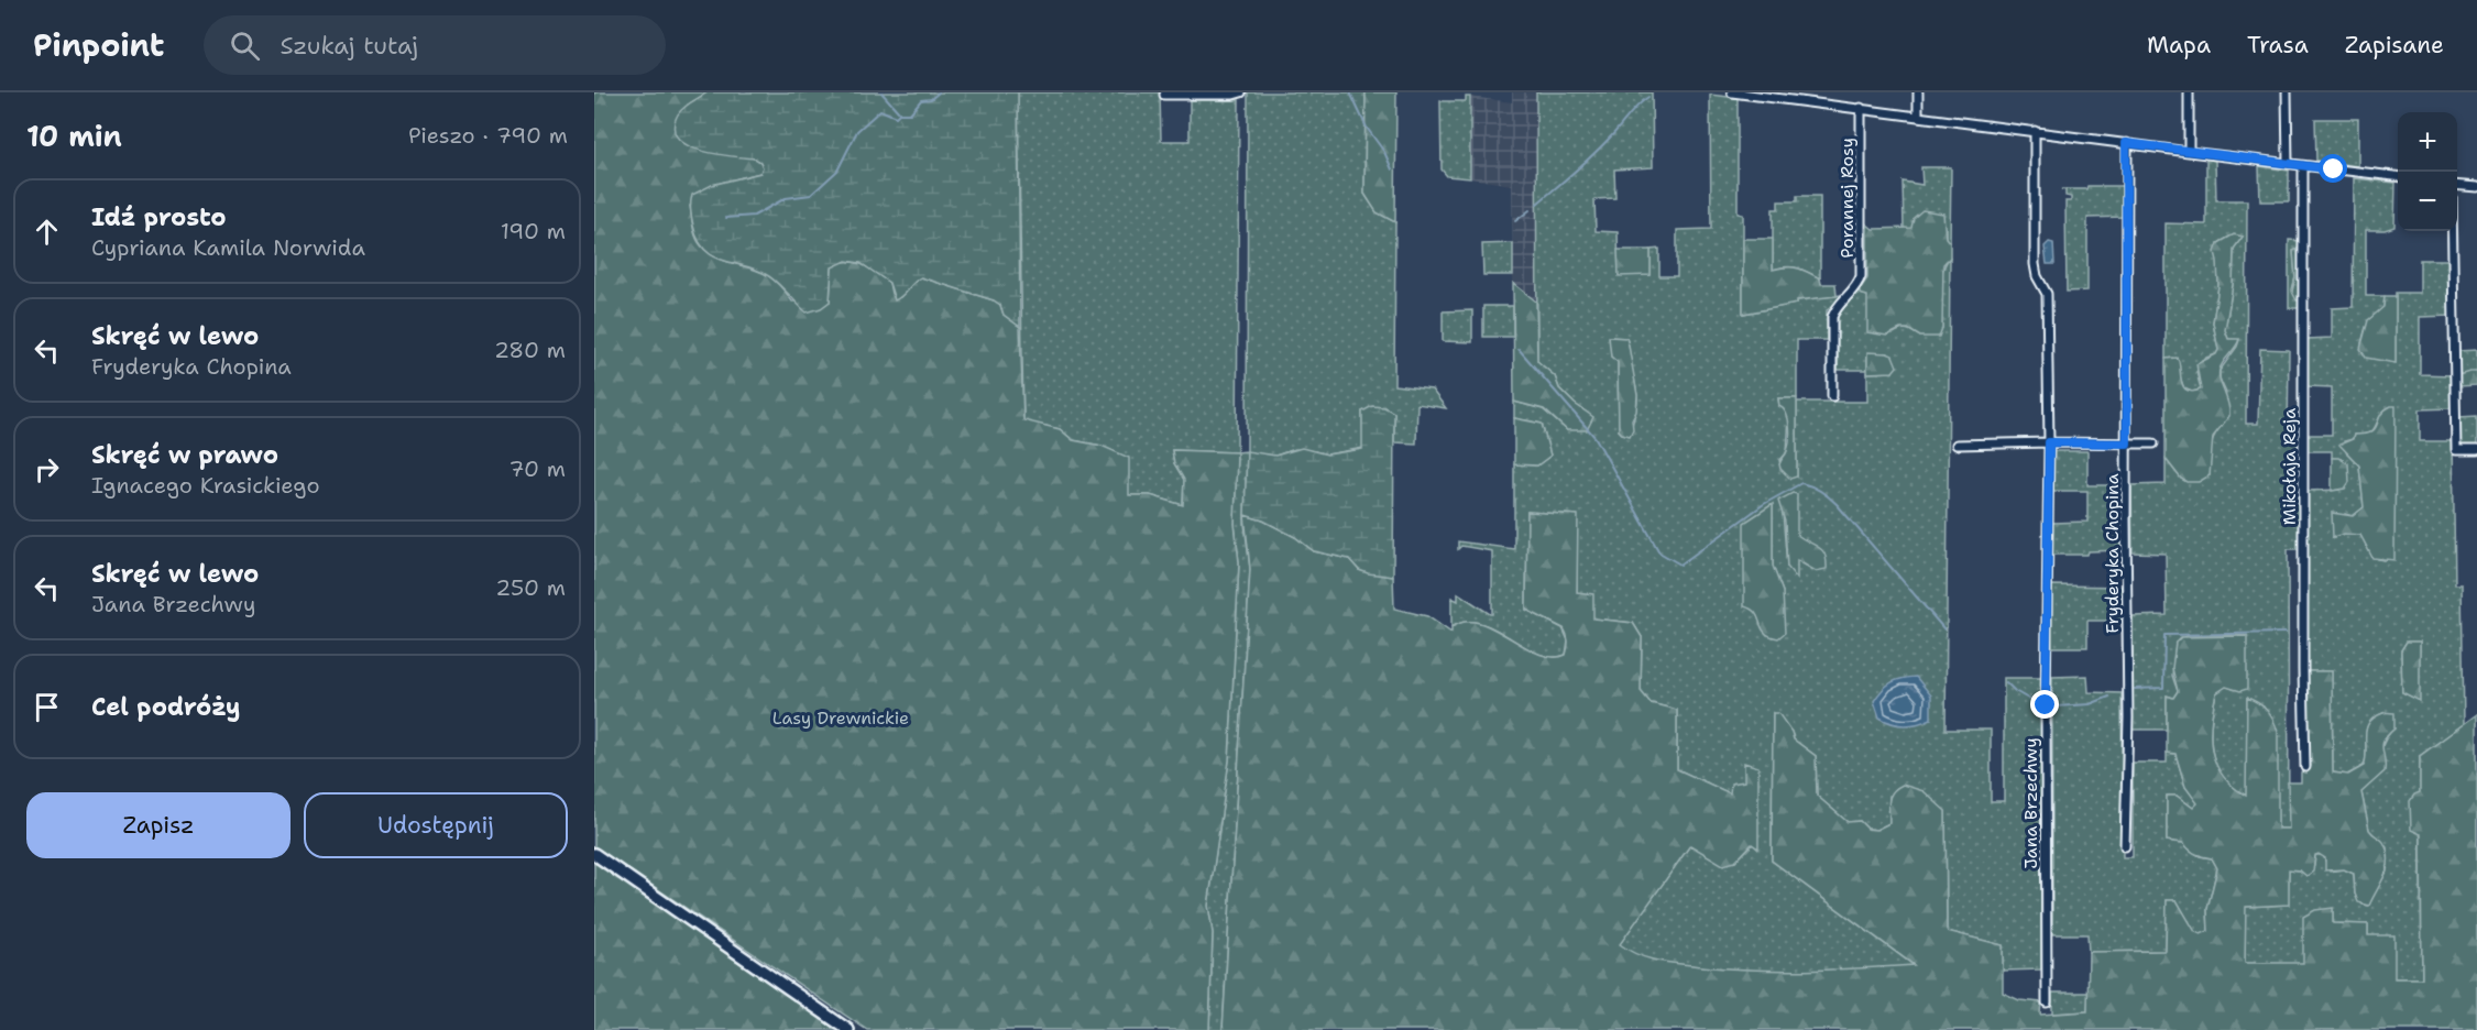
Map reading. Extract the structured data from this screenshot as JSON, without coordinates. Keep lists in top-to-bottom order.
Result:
{
  "streets": {
    "street": [
      "Porannej Rosy",
      "Mikołaja Reja",
      "Fryderyka Chopina",
      "Jana Brzechwy"
    ]
  },
  "parks": ["Lasy Drewnickie"],
  "page": {
    "header": "Pinpoint",
    "search": "Szukaj tutaj",
    "nav": ["Mapa", "Trasa", "Zapisane"],
    "heading": ["10 min", "Pieszo · 790 m"],
    "map_buttons": ["+", "−"],
    "list": [
      ["Idź prosto", "Cypriana Kamila Norwida", "190 m"],
      ["Skręć w lewo", "Fryderyka Chopina", "280 m"],
      ["Skręć w prawo", "Ignacego Krasickiego", "70 m"],
      ["Skręć w lewo", "Jana Brzechwy", "250 m"],
      "Cel podróży"
    ],
    "buttons": ["Zapisz", "Udostępnij"]
  }
}
